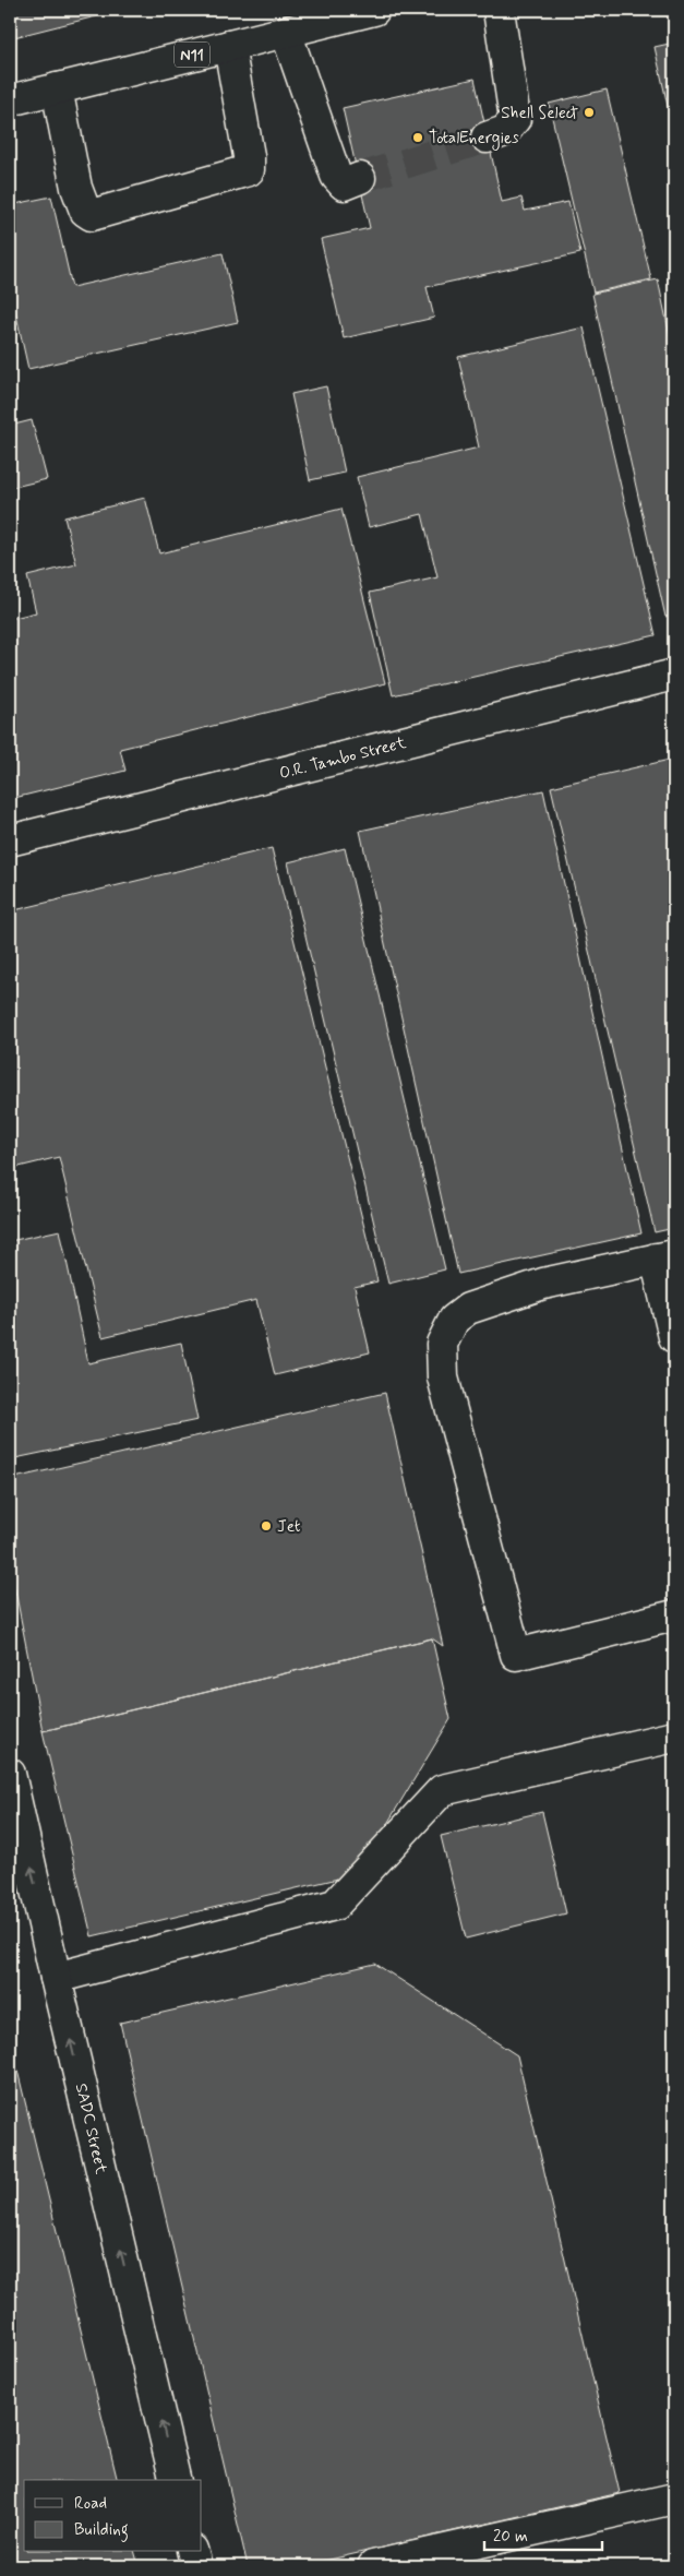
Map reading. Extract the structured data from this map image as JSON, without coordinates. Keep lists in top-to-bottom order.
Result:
{
  "streets": {
    "main road": ["N11", "O.R. Tambo Street", "SADC Street"]
  },
  "one_way": ["SADC Street"],
  "places": ["Shell Select", "TotalEnergies", "Jet"],
  "legend": ["Road", "Building"],
  "scale_bar": "20 m"
}
